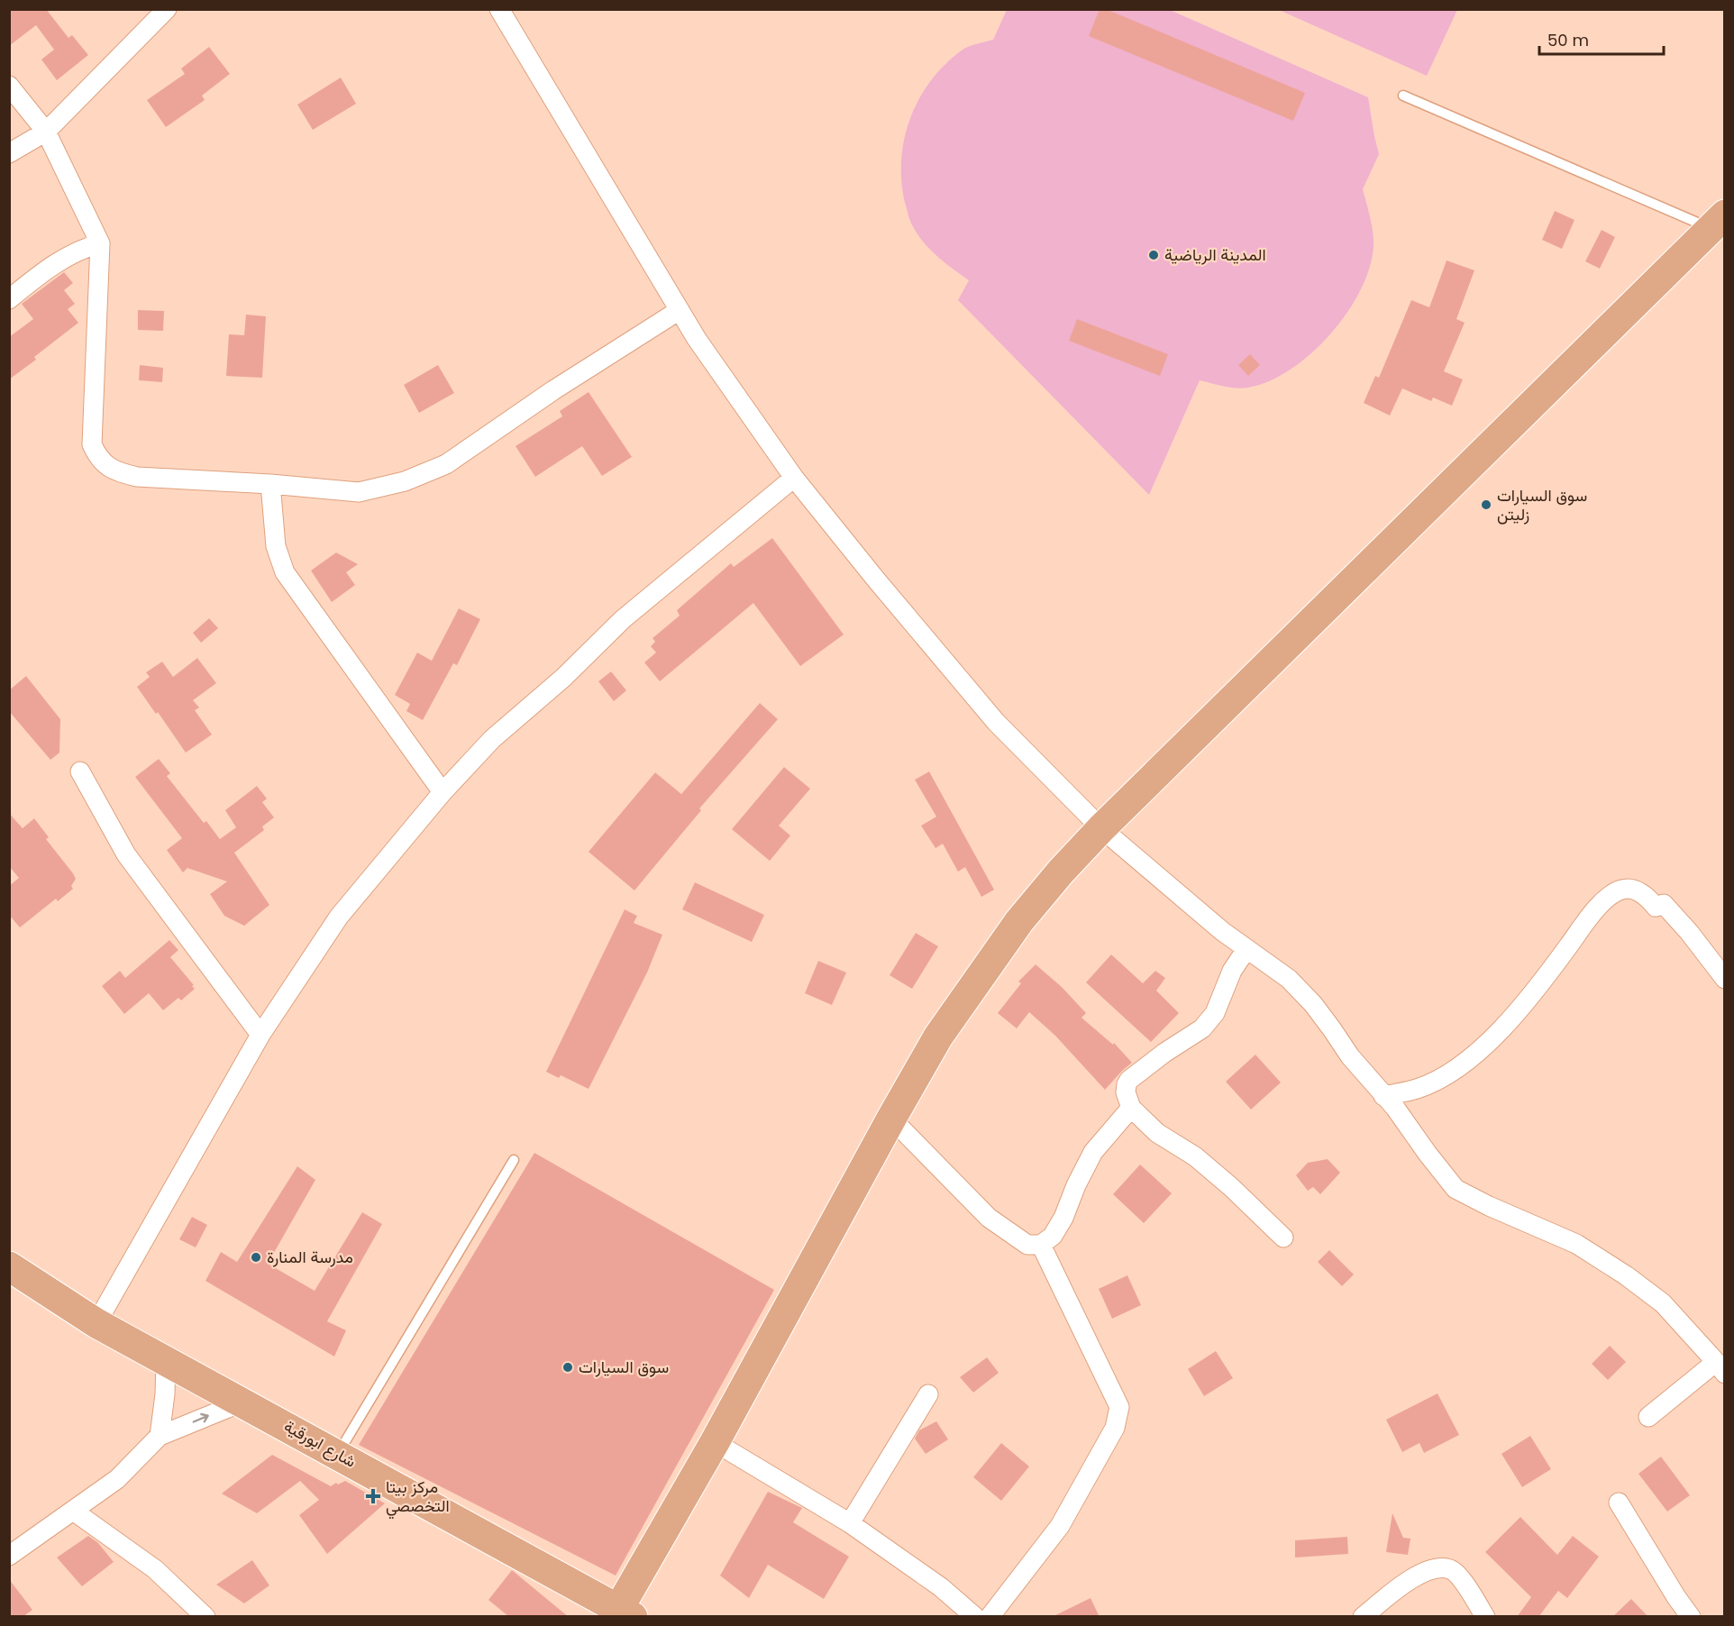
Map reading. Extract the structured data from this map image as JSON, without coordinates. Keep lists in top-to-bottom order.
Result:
{
  "streets": {
    "main road": ["شارع ابورقية"]
  },
  "places": {
    "other": [
      "المدينة الرياضية",
      "سوق السيارات زليتن",
      "مدرسة المنارة",
      "سوق السيارات"
    ],
    "health": ["مركز بيتا التخصصي"]
  },
  "scale_bar": "50 m"
}
